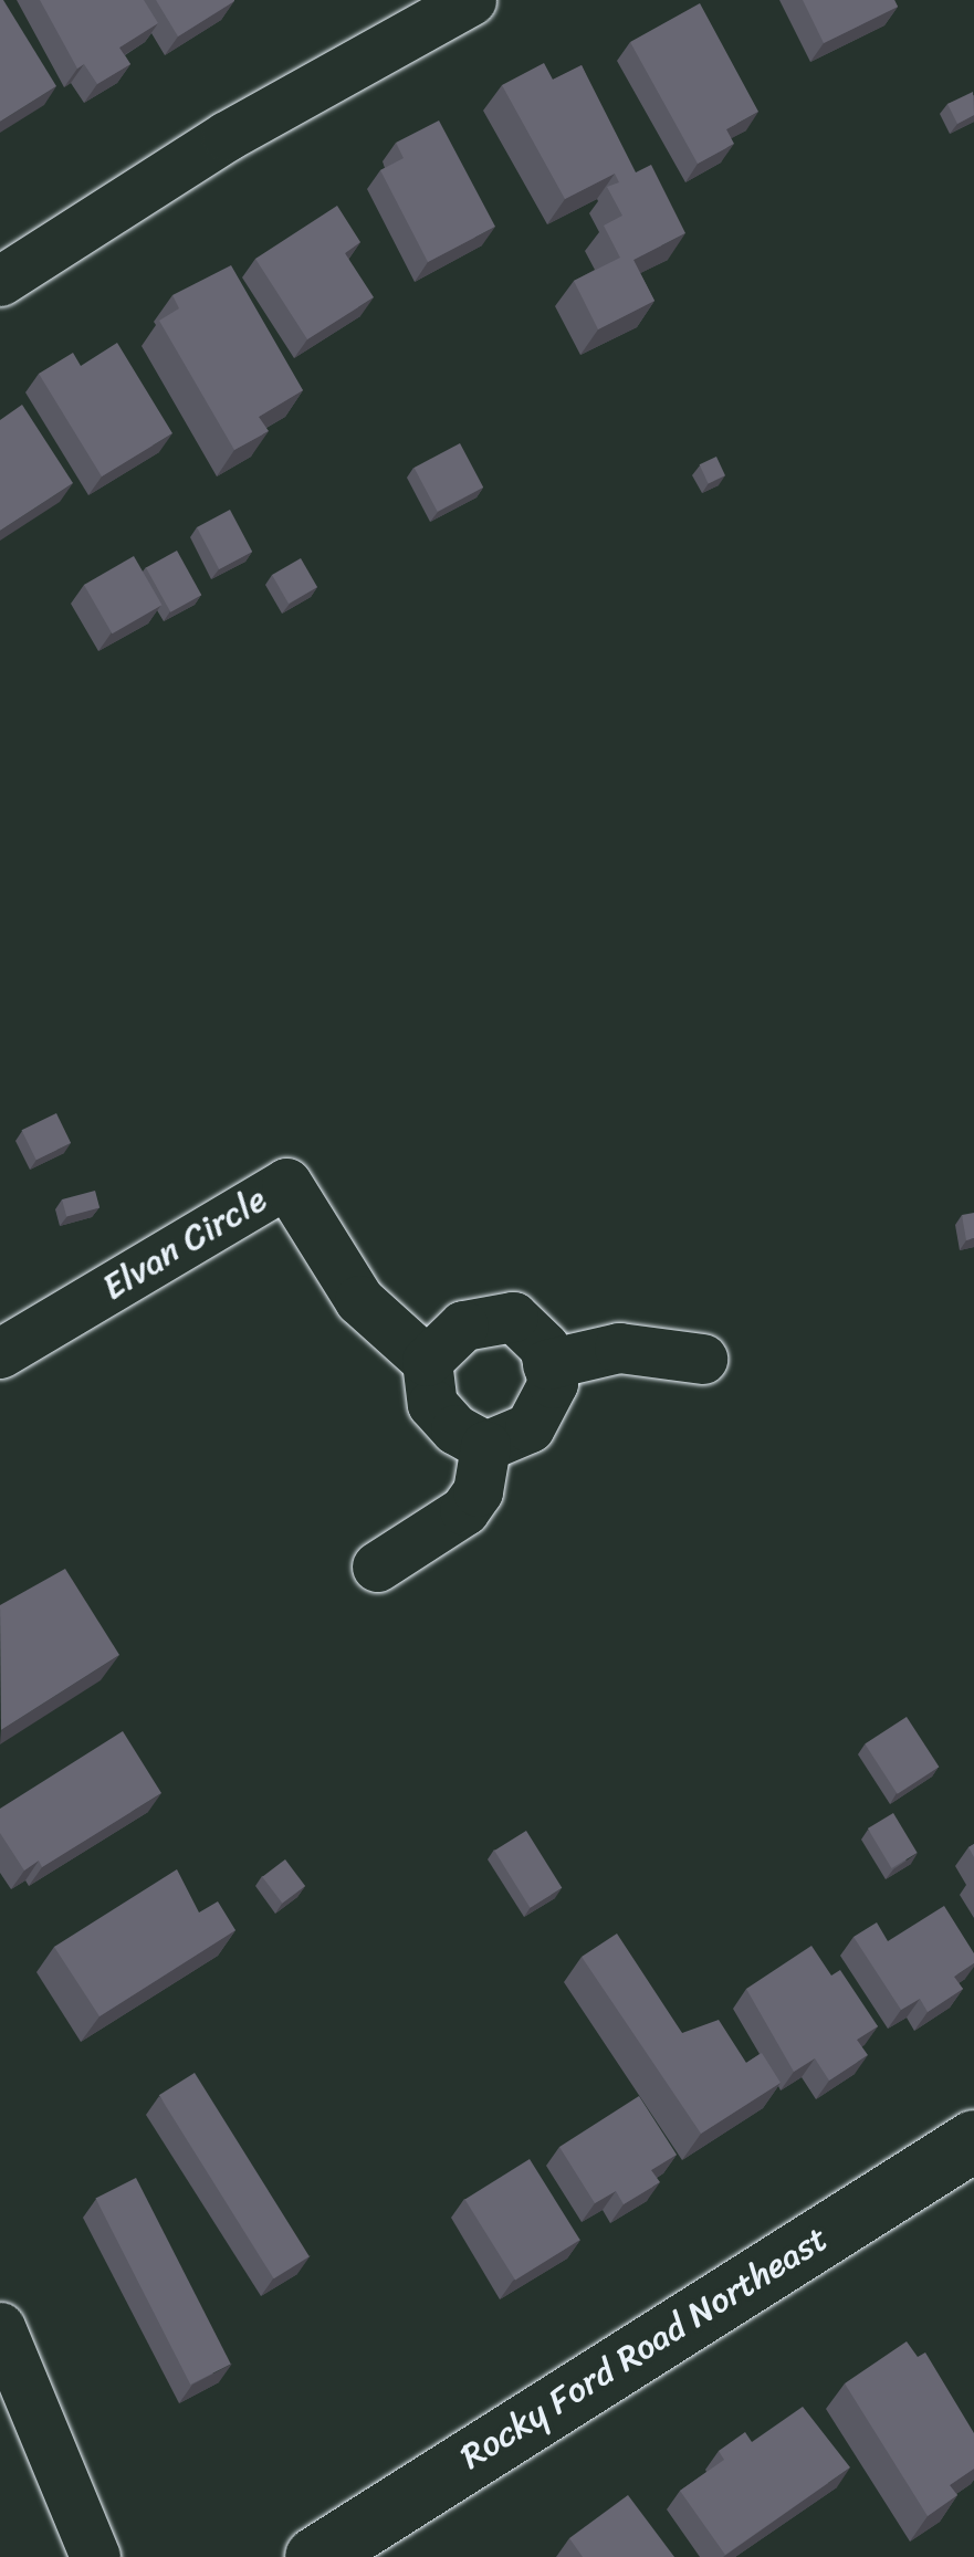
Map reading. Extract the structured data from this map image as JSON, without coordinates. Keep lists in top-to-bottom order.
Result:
{
  "streets": {
    "street": ["Elvan Circle", "Rocky Ford Road Northeast"]
  }
}
